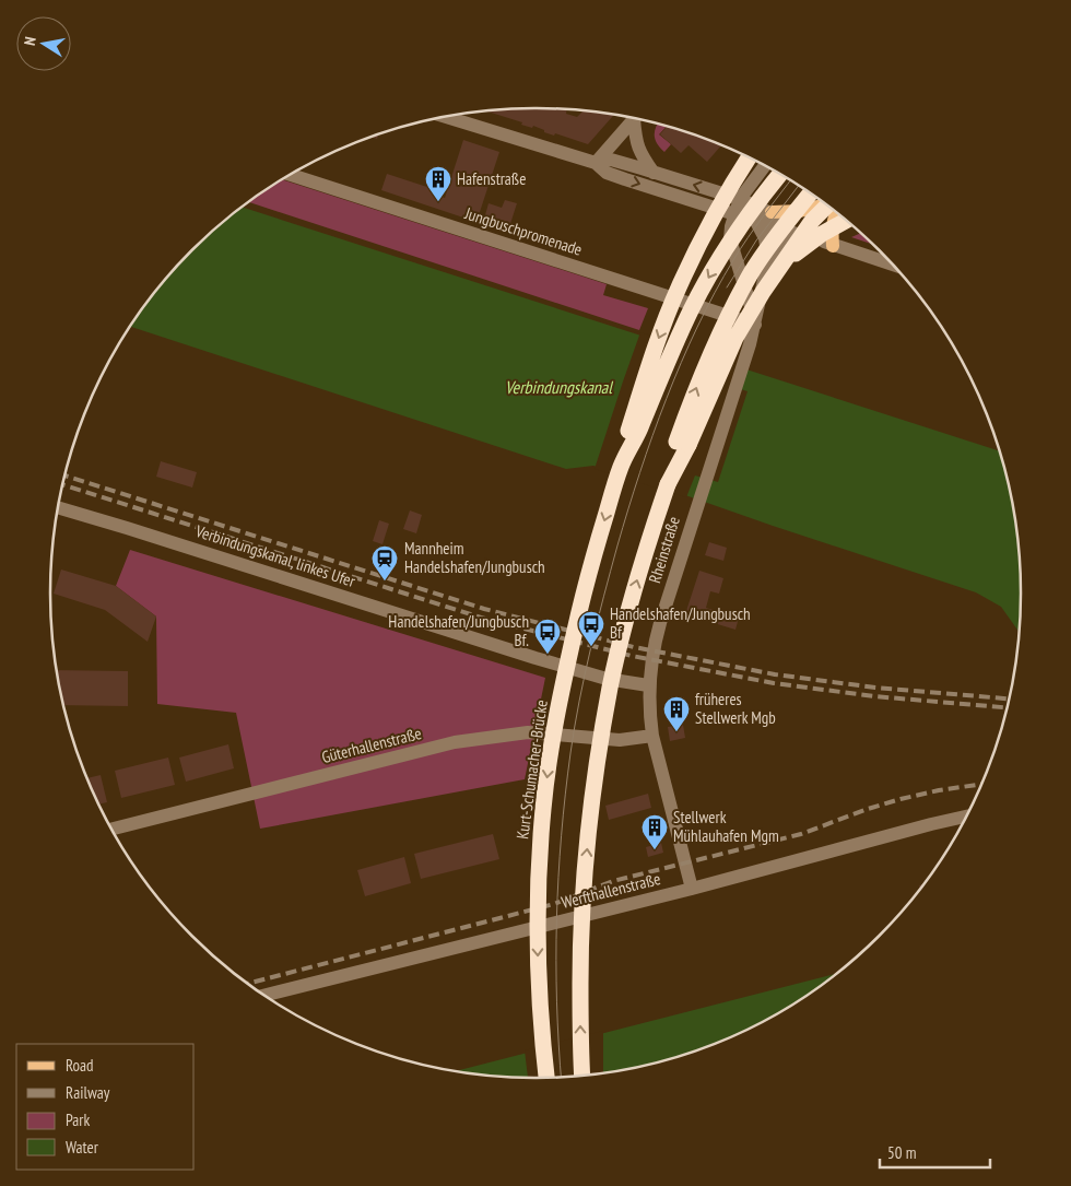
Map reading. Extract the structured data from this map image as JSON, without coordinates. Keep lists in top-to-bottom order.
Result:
{
  "streets": {
    "highway": ["Kurt-Schumacher-Brücke"],
    "street": [
      "Jungbuschpromenade",
      "Rheinstraße",
      "Verbindungskanal, linkes Ufer",
      "Güterhallenstraße",
      "Werfthallenstraße"
    ]
  },
  "crossings": [
    ["Jungbuschpromenade", "Rheinstraße"],
    ["Rheinstraße", "Verbindungskanal, linkes Ufer"],
    ["Rheinstraße", "Güterhallenstraße"],
    ["Rheinstraße", "Werfthallenstraße"]
  ],
  "water": ["Verbindungskanal"],
  "places": {
    "building": ["Hafenstraße", "früheres Stellwerk Mgb", "Stellwerk Mühlauhafen Mgm"],
    "station": ["Mannheim Handelshafen/Jungbusch"],
    "bus stop": ["Handelshafen/Jungbusch Bf", "Handelshafen/Jungbusch Bf."]
  },
  "legend": [
    "Road",
    "Railway",
    "Park",
    "Water"
  ],
  "scale_bar": "50 m",
  "north": "left"
}
